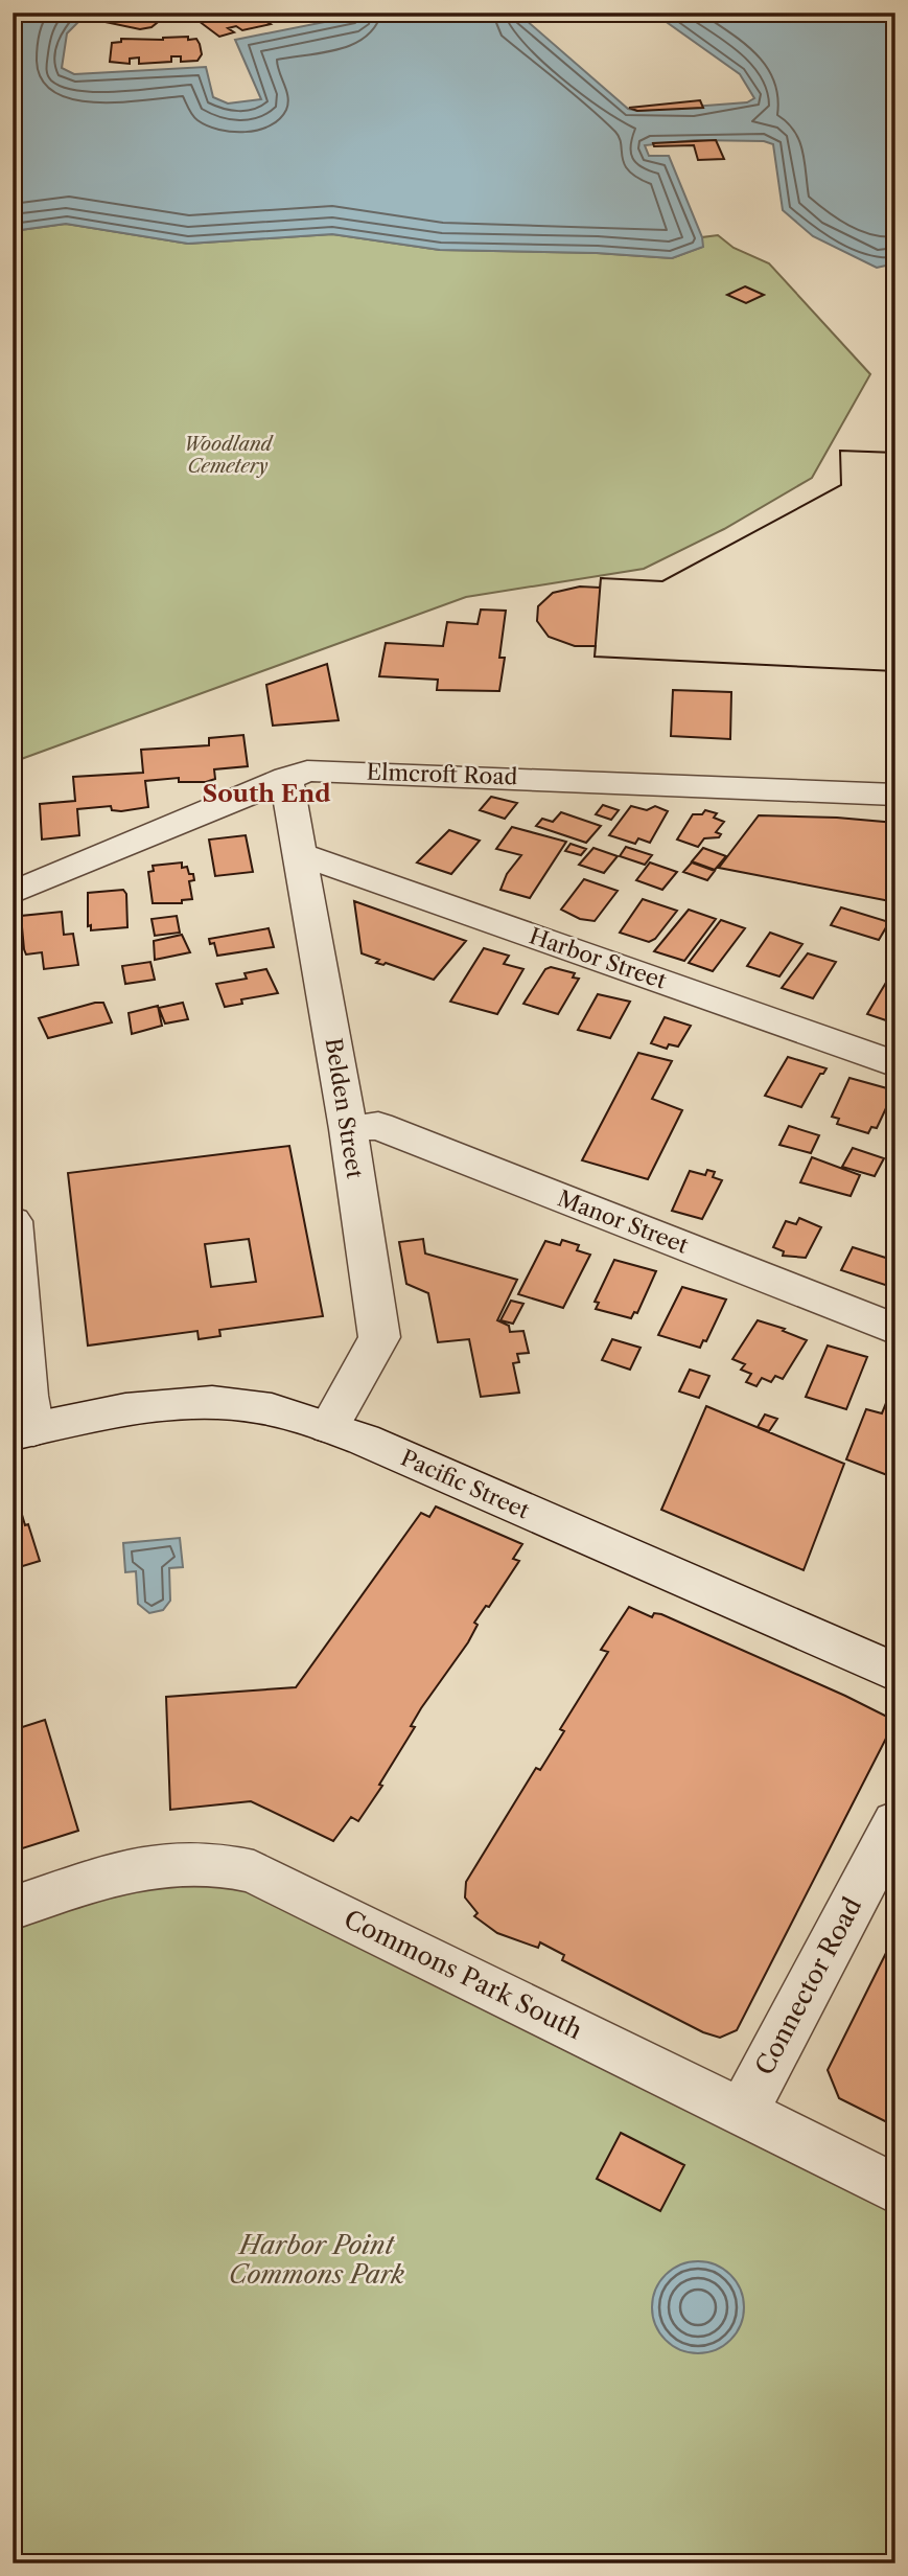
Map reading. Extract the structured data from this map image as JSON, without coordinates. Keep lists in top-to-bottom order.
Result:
{
  "streets": {
    "street": [
      "Elmcroft Road",
      "Harbor Street",
      "Belden Street",
      "Manor Street",
      "Pacific Street",
      "Commons Park South",
      "Connector Road"
    ]
  },
  "crossings": [
    ["Elmcroft Road", "Belden Street"],
    ["Harbor Street", "Belden Street"],
    ["Belden Street", "Manor Street"],
    ["Belden Street", "Pacific Street"],
    ["Commons Park South", "Connector Road"]
  ],
  "districts": ["South End"],
  "parks": ["Woodland Cemetery", "Harbor Point Commons Park"]
}
